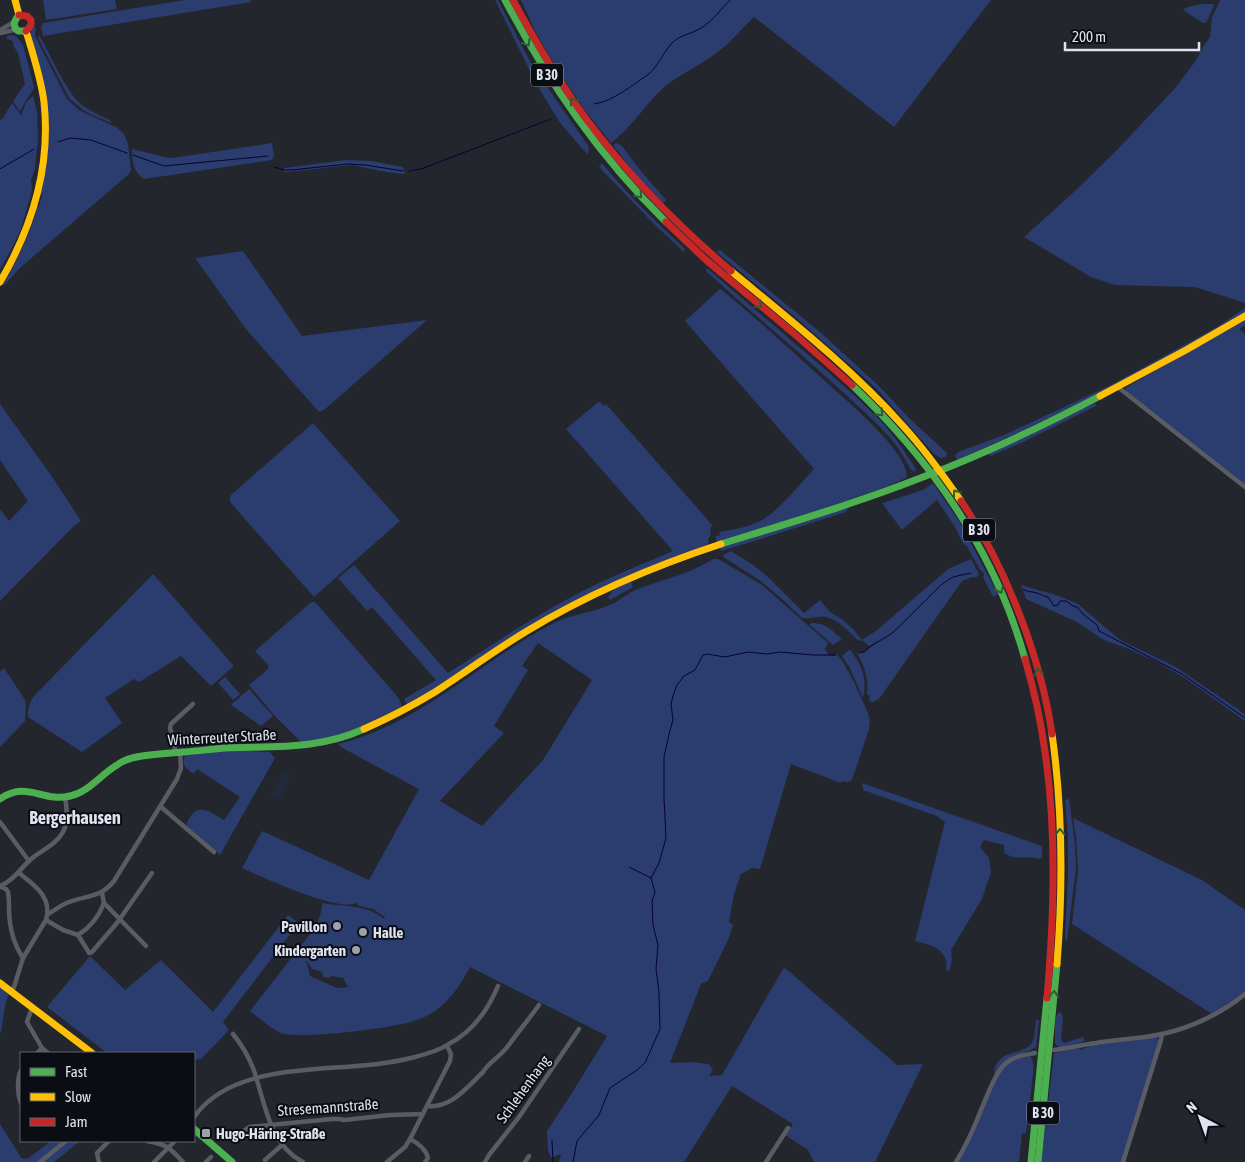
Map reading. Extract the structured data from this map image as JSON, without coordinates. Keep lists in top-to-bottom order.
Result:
{
  "streets": {
    "main road": ["B 30", "Winterreuter Straße"],
    "street": ["Schlehenhang", "Stresemannstraße"]
  },
  "districts": ["Bergerhausen"],
  "places": {
    "other": ["Pavillon", "Halle", "Kindergarten"],
    "transit": ["Hugo-Häring-Straße"]
  },
  "legend": ["Fast", "Slow", "Jam"],
  "scale_bar": "200 m",
  "north": "top left"
}
